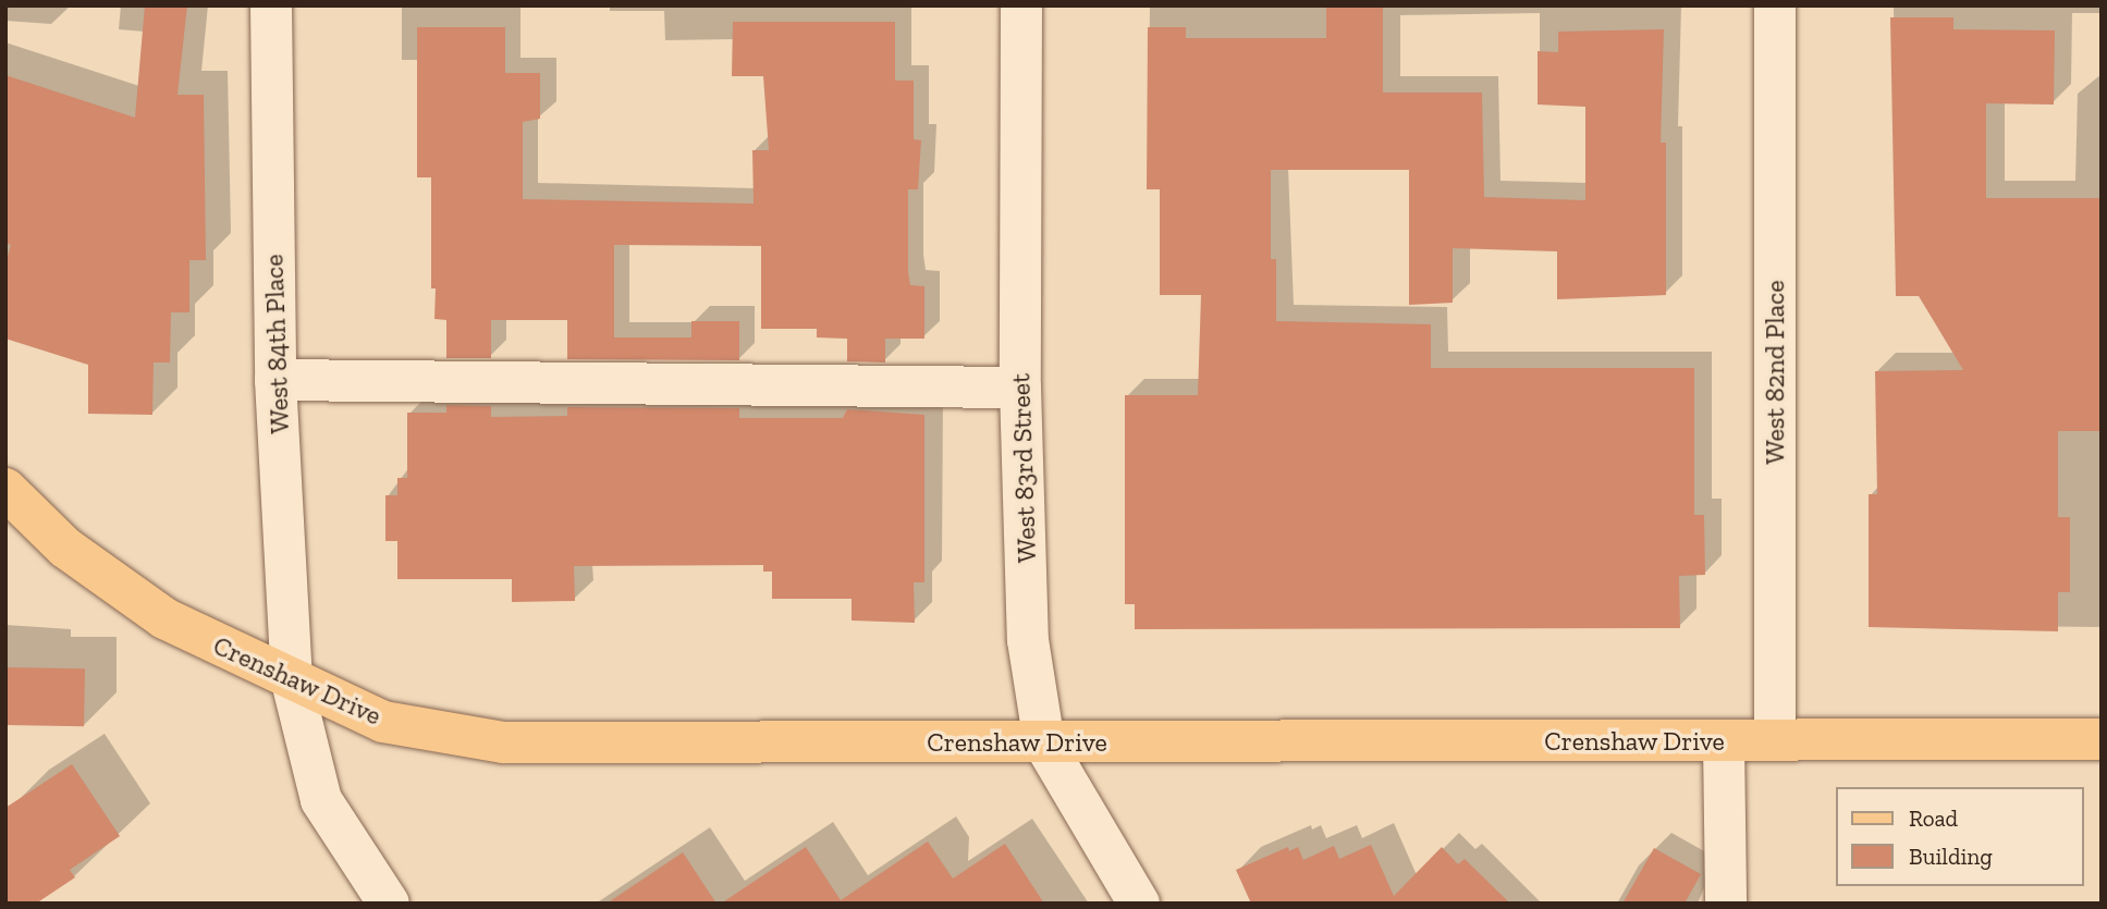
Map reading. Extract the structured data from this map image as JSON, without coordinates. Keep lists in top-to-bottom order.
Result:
{
  "streets": {
    "main road": ["Crenshaw Drive"],
    "street": ["West 84th Place", "West 82nd Place", "West 83rd Street"]
  },
  "crossings": [
    ["West 84th Place", "Crenshaw Drive"],
    ["West 82nd Place", "Crenshaw Drive"],
    ["West 83rd Street", "Crenshaw Drive"]
  ],
  "legend": ["Road", "Building"]
}
